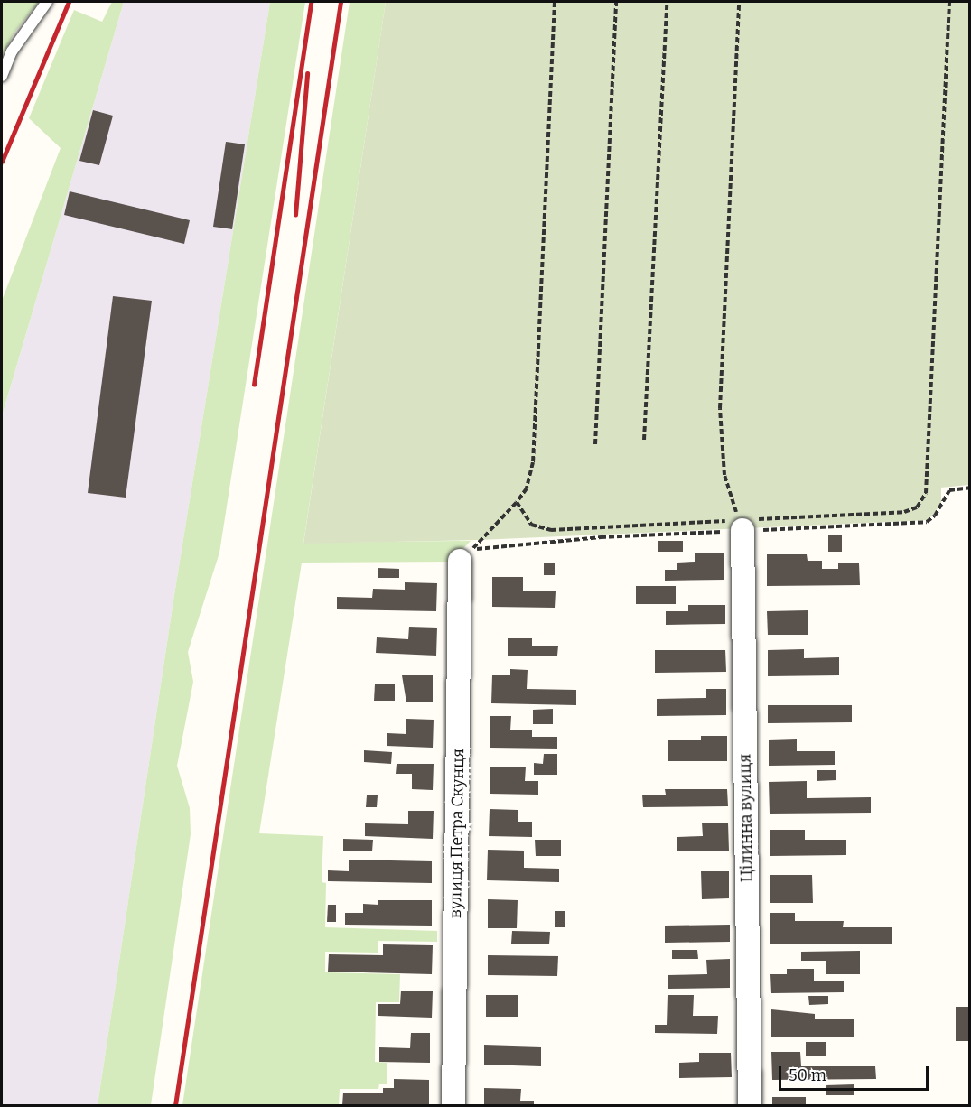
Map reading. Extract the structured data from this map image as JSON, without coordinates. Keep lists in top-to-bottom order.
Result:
{
  "streets": {
    "street": ["Цілинна вулиця", "вулиця Петра Скунця"]
  },
  "scale_bar": "50 m"
}
